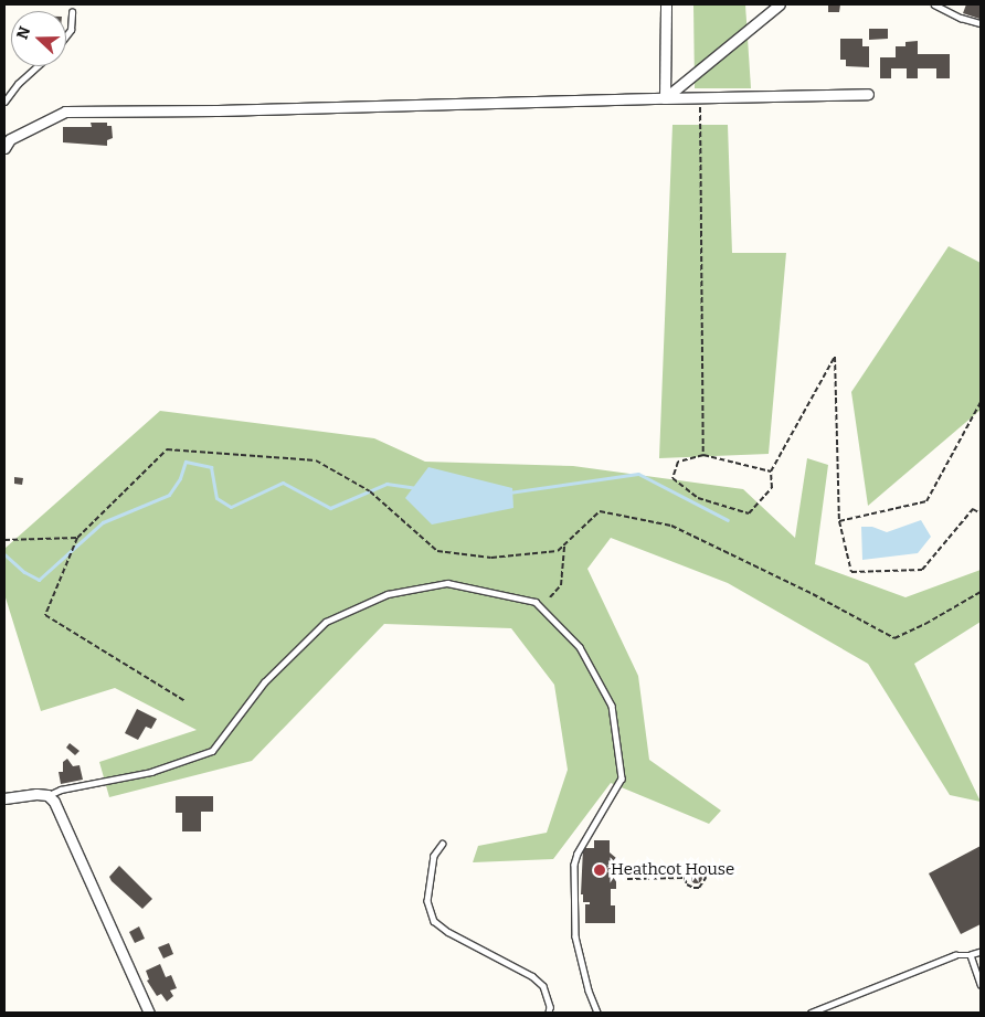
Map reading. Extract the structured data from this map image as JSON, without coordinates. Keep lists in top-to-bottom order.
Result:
{
  "places": ["Heathcot House"],
  "north": "left"
}
